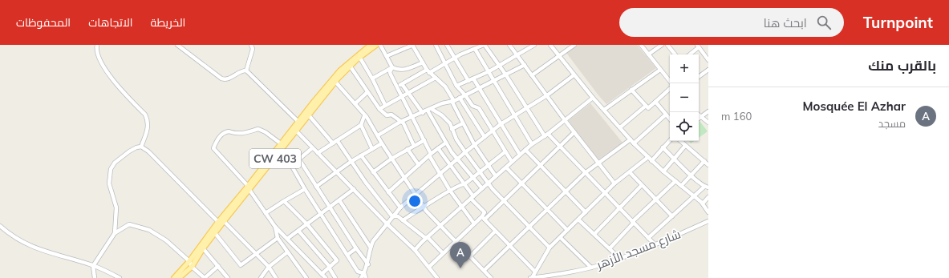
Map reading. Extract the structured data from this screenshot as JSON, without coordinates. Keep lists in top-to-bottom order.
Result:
{
  "streets": {
    "main road": ["CW 403"],
    "street": ["شارع مسجد الأزهر"]
  },
  "page": {
    "header": "Turnpoint",
    "search": "ابحث هنا",
    "nav": ["الخريطة", "الاتجاهات", "المحفوظات"],
    "heading": "بالقرب منك",
    "map_buttons": ["+", "−"],
    "list": [
      {
        "mark": "A",
        "name": "Mosquée El Azhar",
        "note": "مسجد",
        "value": "160 m"
      }
    ],
    "pins": "A"
  }
}
